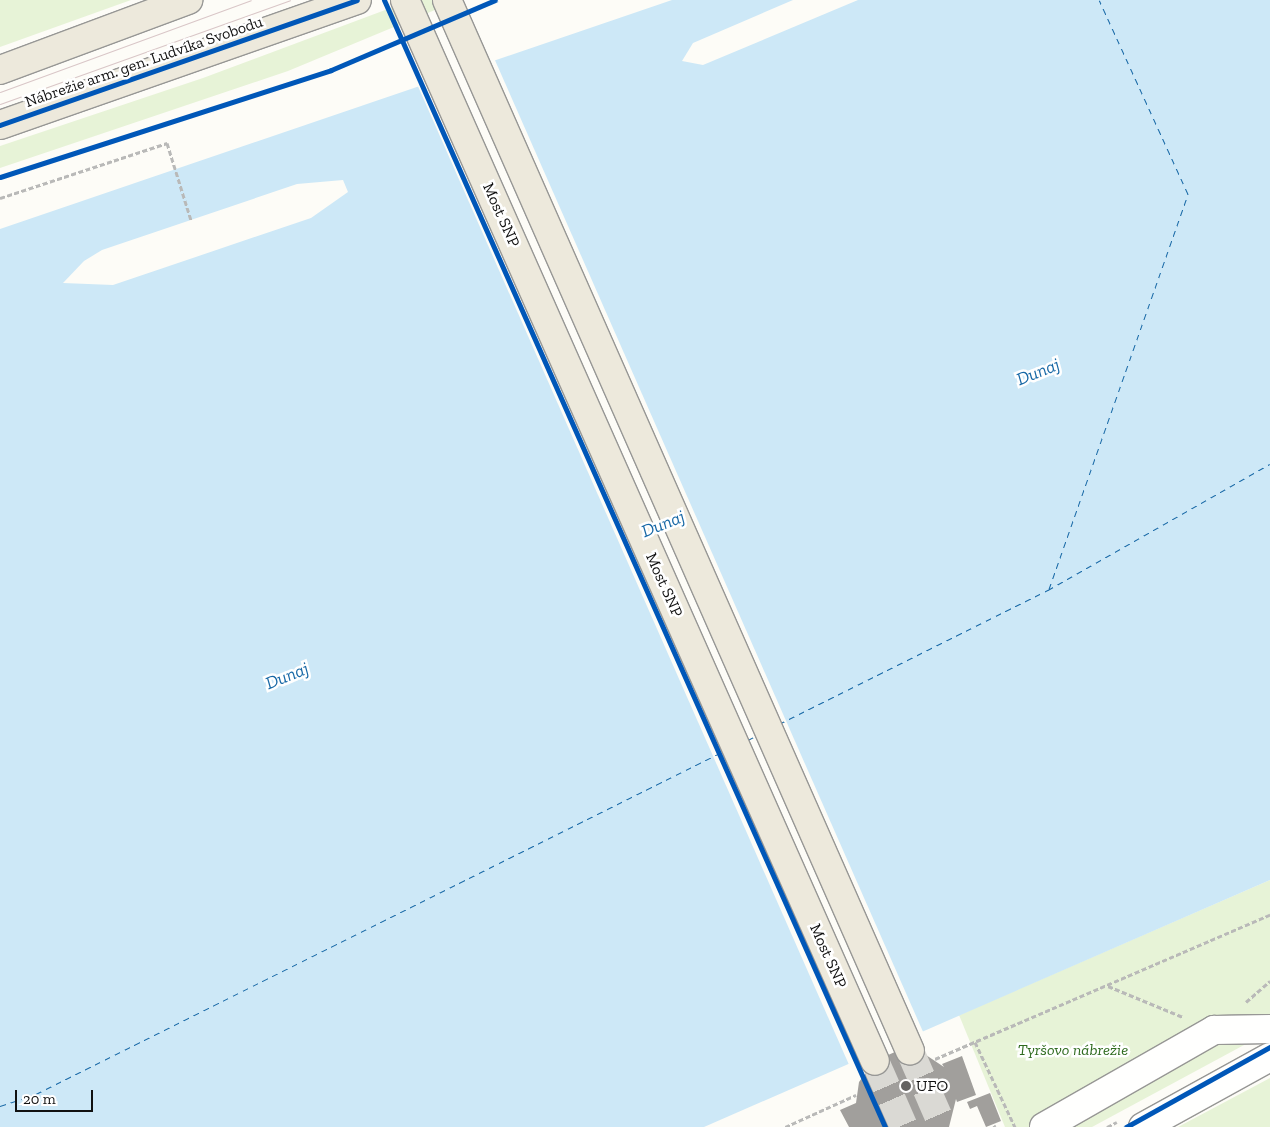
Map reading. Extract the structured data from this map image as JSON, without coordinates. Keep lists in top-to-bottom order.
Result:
{
  "streets": {
    "main road": ["Nábrežie arm. gen. Ludvíka Svobodu", "Most SNP"]
  },
  "water": ["Dunaj"],
  "parks": ["Tyršovo nábrežie"],
  "places": ["UFO"],
  "scale_bar": "20 m"
}
